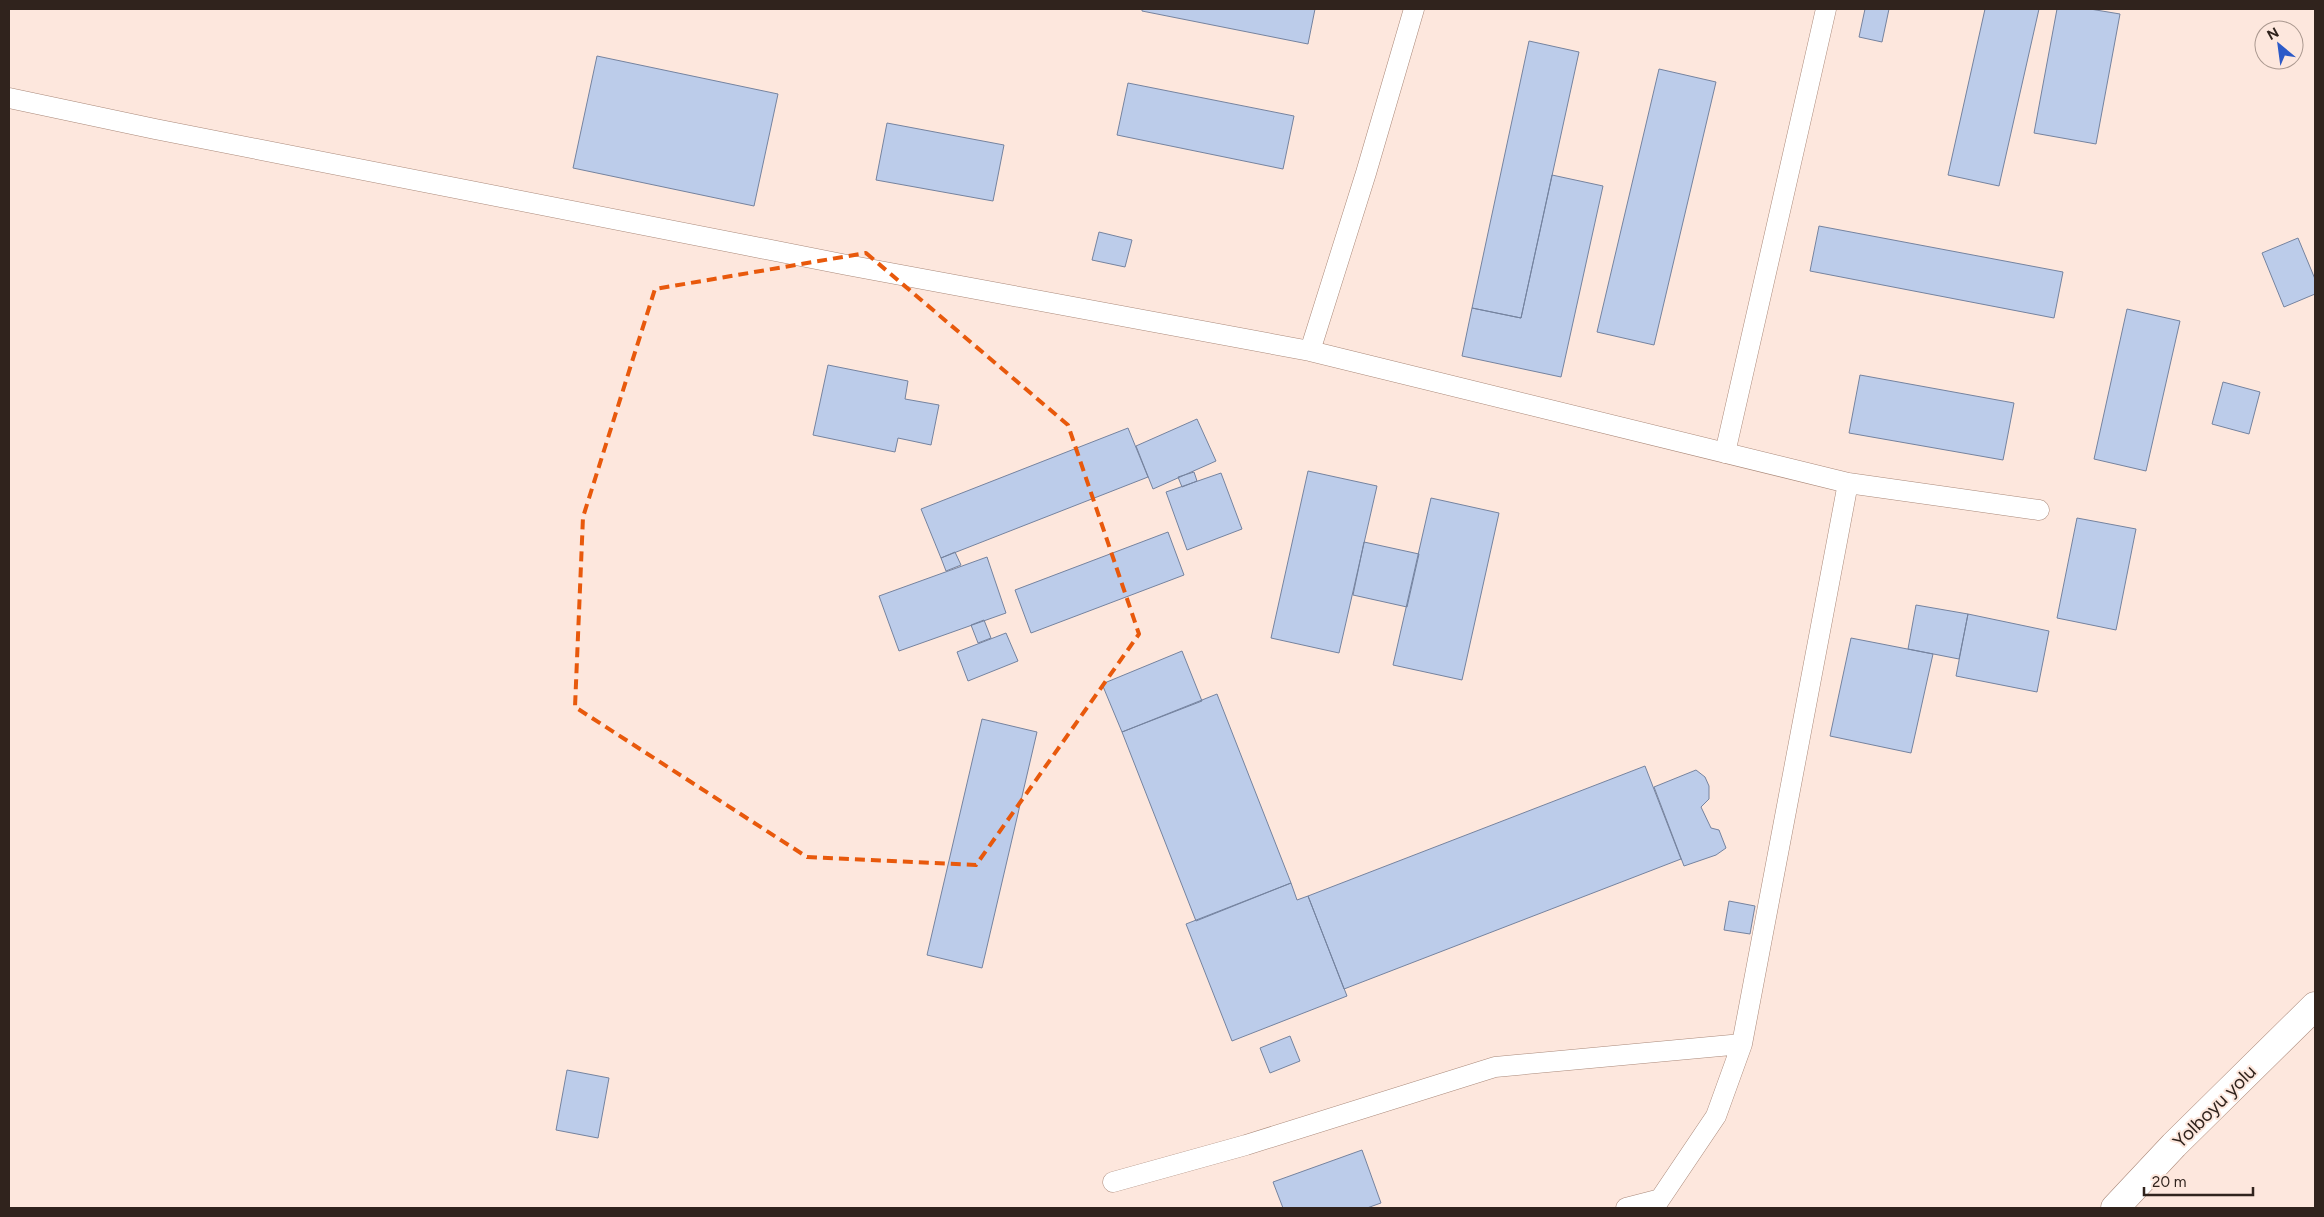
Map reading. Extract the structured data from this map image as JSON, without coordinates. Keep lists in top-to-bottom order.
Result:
{
  "streets": {
    "main road": ["Yolboyu yolu"]
  },
  "scale_bar": "20 m",
  "north": "top left"
}
